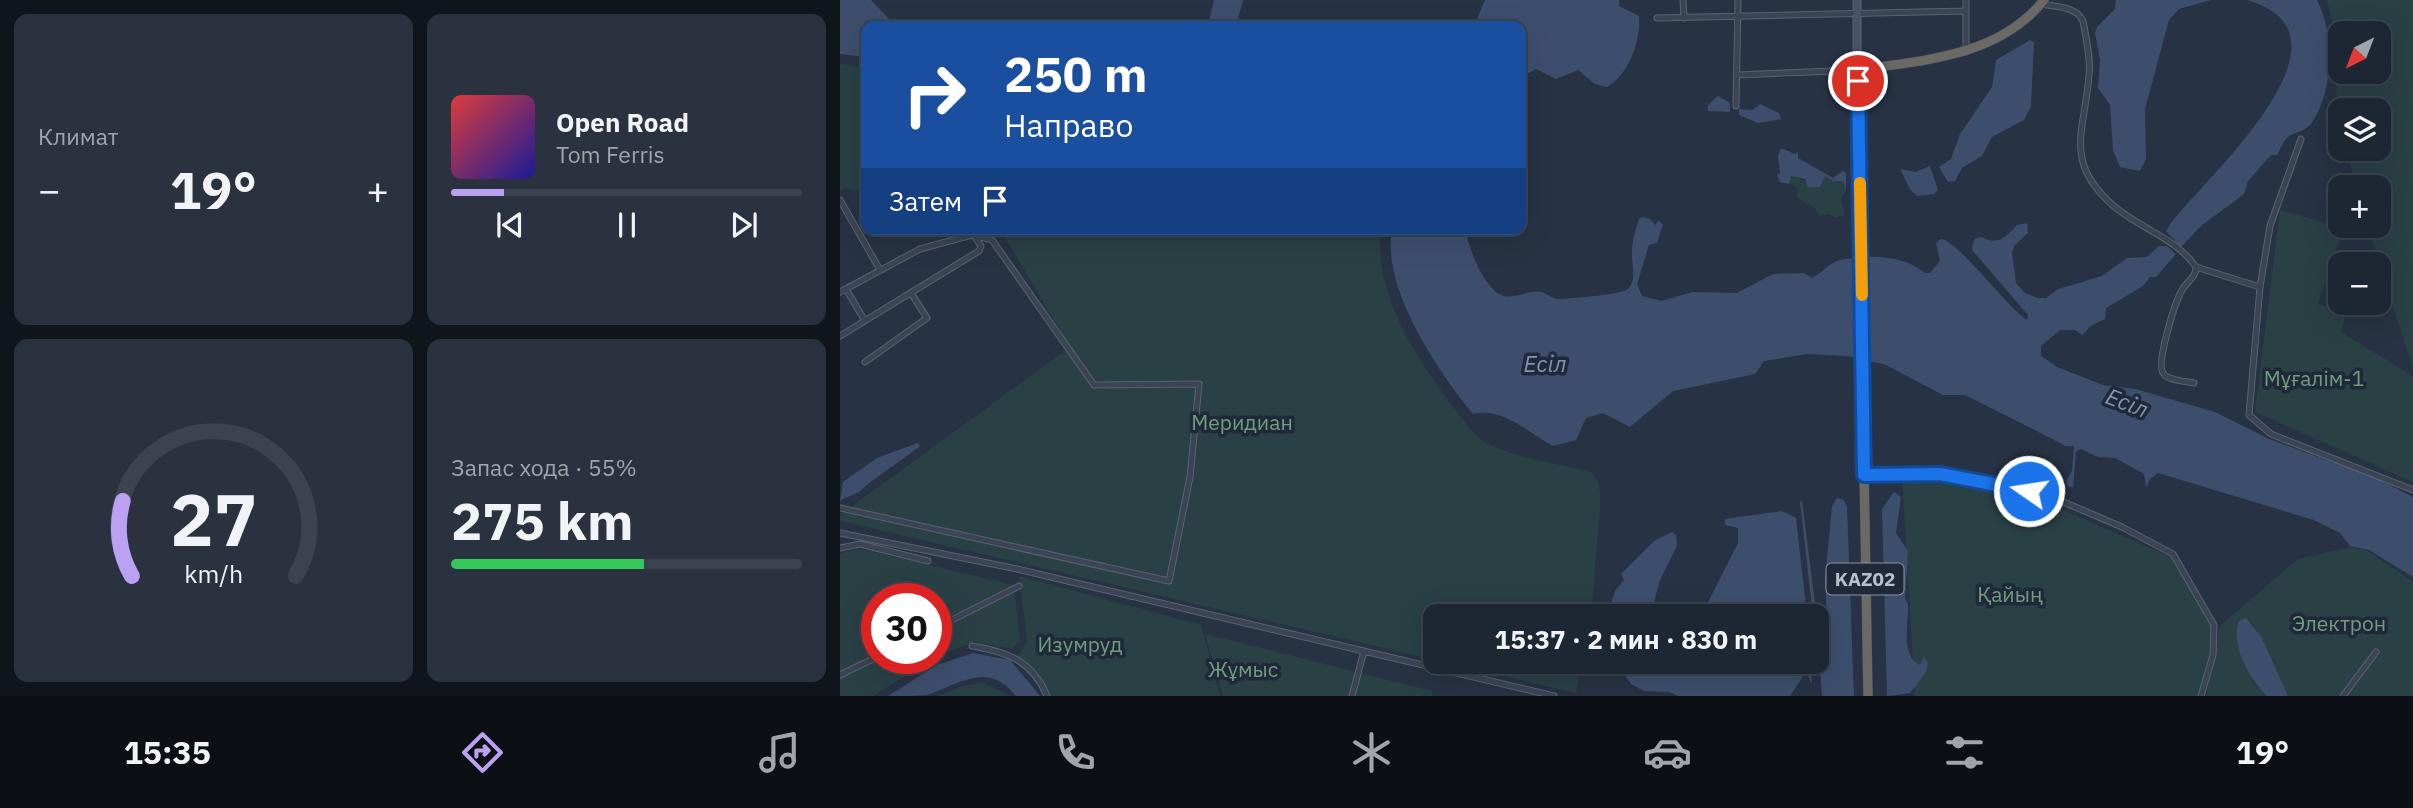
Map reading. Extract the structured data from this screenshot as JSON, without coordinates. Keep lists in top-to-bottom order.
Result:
{
  "streets": {
    "highway": ["KAZ02"]
  },
  "water": ["Есіл"],
  "parks": [
    "Мұғалім-1",
    "Меридиан",
    "Қайың",
    "Электрон",
    "Изумруд",
    "Жұмыс"
  ],
  "north": "bottom left",
  "page": {
    "tile": [
      "Климат",
      ["Запас хода · 55%", "275 km"]
    ],
    "map_buttons": ["+", "−"],
    "turn": ["250 m", "Направо"],
    "song": ["Open Road", "Tom Ferris"],
    "heat": ["−", "19°", "+"],
    "then": "Затем",
    "limit": "30",
    "trip": "15:37 · 2 мин · 830 m",
    "tabs": ["15:35", "19°"],
    "gauge": ["27", "km/h"]
  }
}
